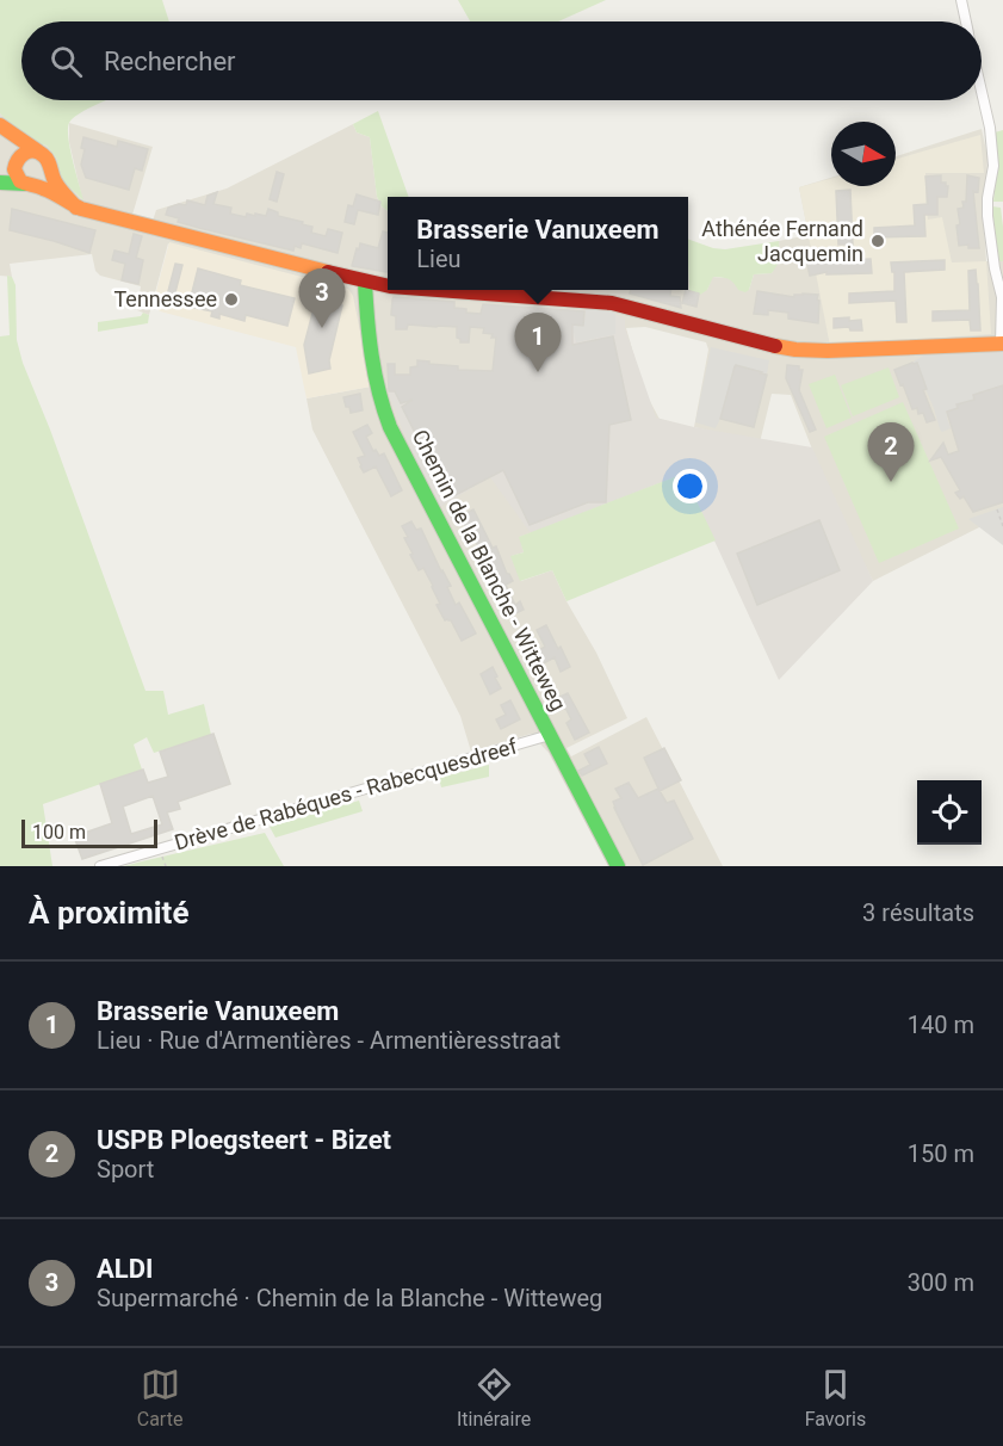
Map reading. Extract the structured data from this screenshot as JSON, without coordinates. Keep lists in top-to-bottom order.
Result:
{
  "streets": {
    "main road": ["Chemin de la Blanche - Witteweg"],
    "street": ["Drève de Rabéques - Rabecquesdreef"]
  },
  "crossings": [
    ["Chemin de la Blanche - Witteweg", "Drève de Rabéques - Rabecquesdreef"]
  ],
  "places": ["Athénée Fernand Jacquemin", "Tennessee"],
  "scale_bar": "100 m",
  "north": "right",
  "page": {
    "search": "Rechercher",
    "popup": ["Brasserie Vanuxeem", "Lieu"],
    "pins": ["3", "1", "2"],
    "scale": "100 m",
    "heading": ["À proximité", "3 résultats"],
    "list": [
      {
        "mark": "1",
        "name": "Brasserie Vanuxeem",
        "note": "Lieu · Rue d'Armentières - Armentièresstraat",
        "value": "140 m"
      },
      {
        "mark": "2",
        "name": "USPB Ploegsteert - Bizet",
        "note": "Sport",
        "value": "150 m"
      },
      {
        "mark": "3",
        "name": "ALDI",
        "note": "Supermarché · Chemin de la Blanche - Witteweg",
        "value": "300 m"
      }
    ],
    "nav": ["Carte", "Itinéraire", "Favoris"]
  }
}
